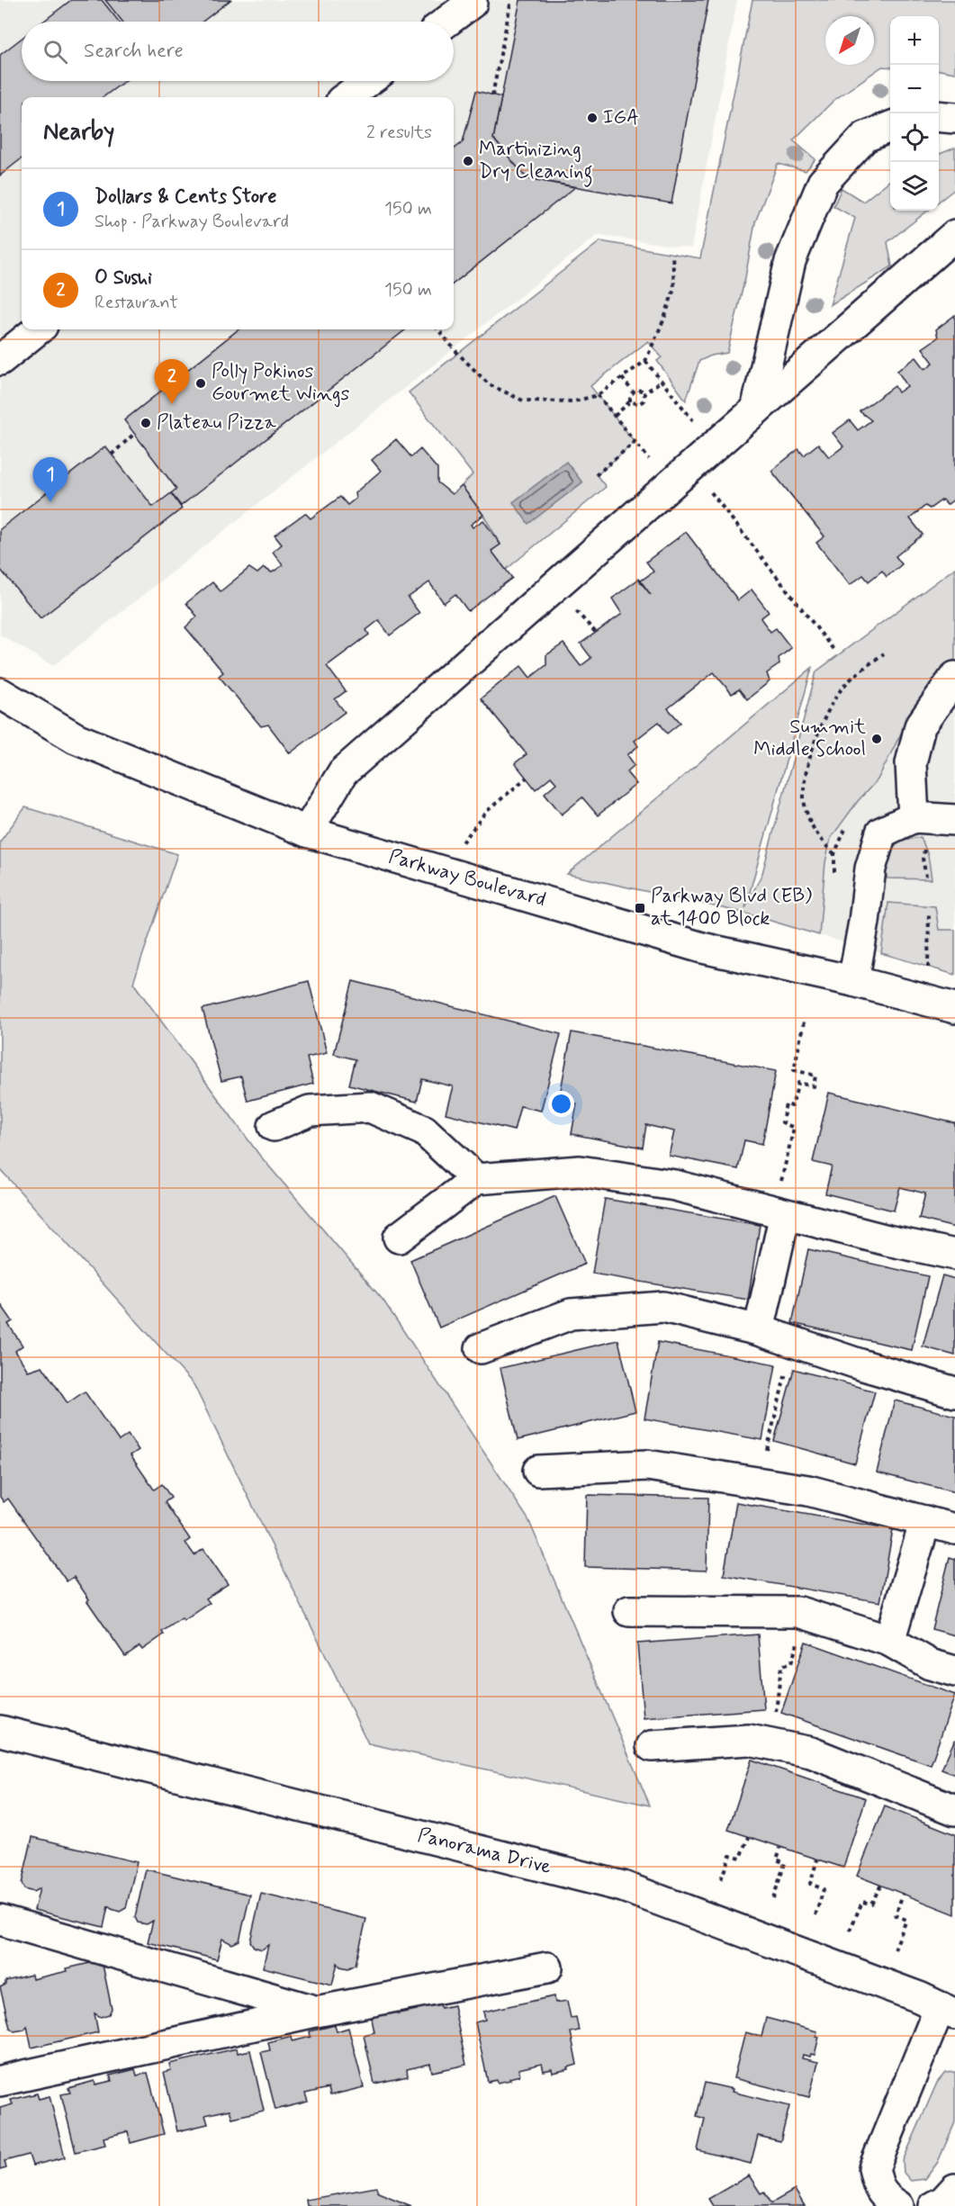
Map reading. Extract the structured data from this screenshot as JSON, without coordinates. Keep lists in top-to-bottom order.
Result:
{
  "streets": {
    "street": ["Parkway Boulevard", "Panorama Drive"]
  },
  "places": {
    "other": [
      "IGA",
      "Martinizing Dry Cleaning",
      "Polly Pokinos Gourmet Wings",
      "Plateau Pizza",
      "Summit Middle School"
    ],
    "transit": ["Parkway Blvd (EB) at 1400 Block"]
  },
  "north": "bottom left",
  "page": {
    "map_buttons": ["+", "−"],
    "search": "Search here",
    "heading": ["Nearby", "2 results"],
    "list": [
      {
        "mark": "1",
        "name": "Dollars & Cents Store",
        "note": "Shop · Parkway Boulevard",
        "value": "150 m"
      },
      {
        "mark": "2",
        "name": "O Sushi",
        "note": "Restaurant",
        "value": "150 m"
      }
    ],
    "pins": ["2", "1"]
  }
}
